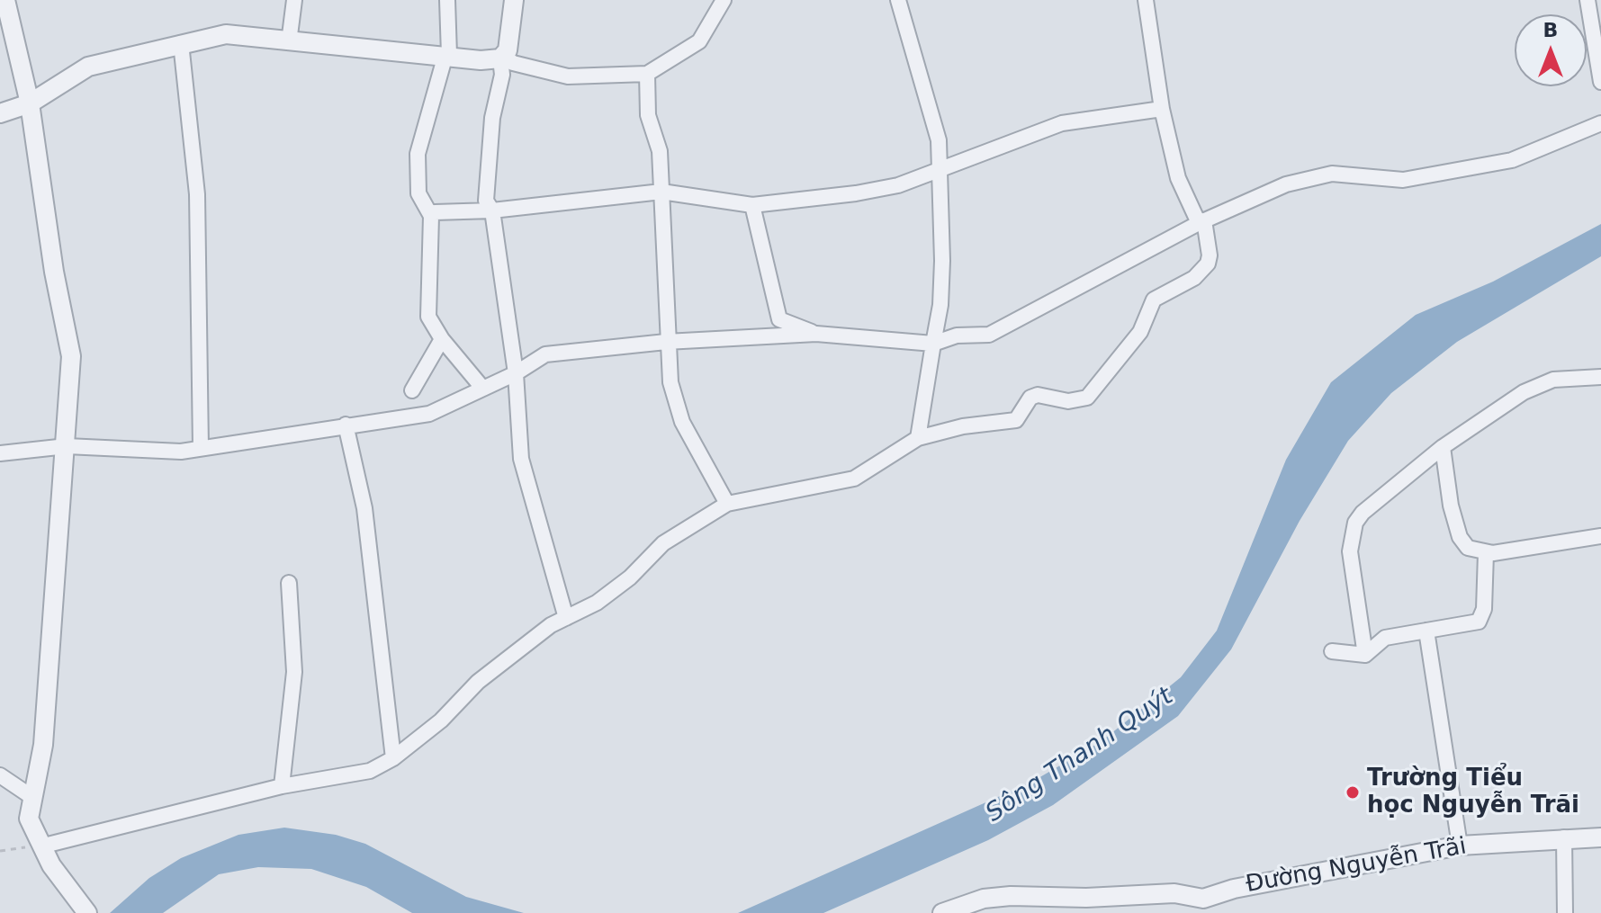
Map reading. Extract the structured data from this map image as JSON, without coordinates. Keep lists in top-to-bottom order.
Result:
{
  "streets": {
    "street": ["Đường Nguyễn Trãi"]
  },
  "water": ["Sông Thanh Quýt"],
  "places": ["Trường Tiểu học Nguyễn Trãi"],
  "north": "top"
}
